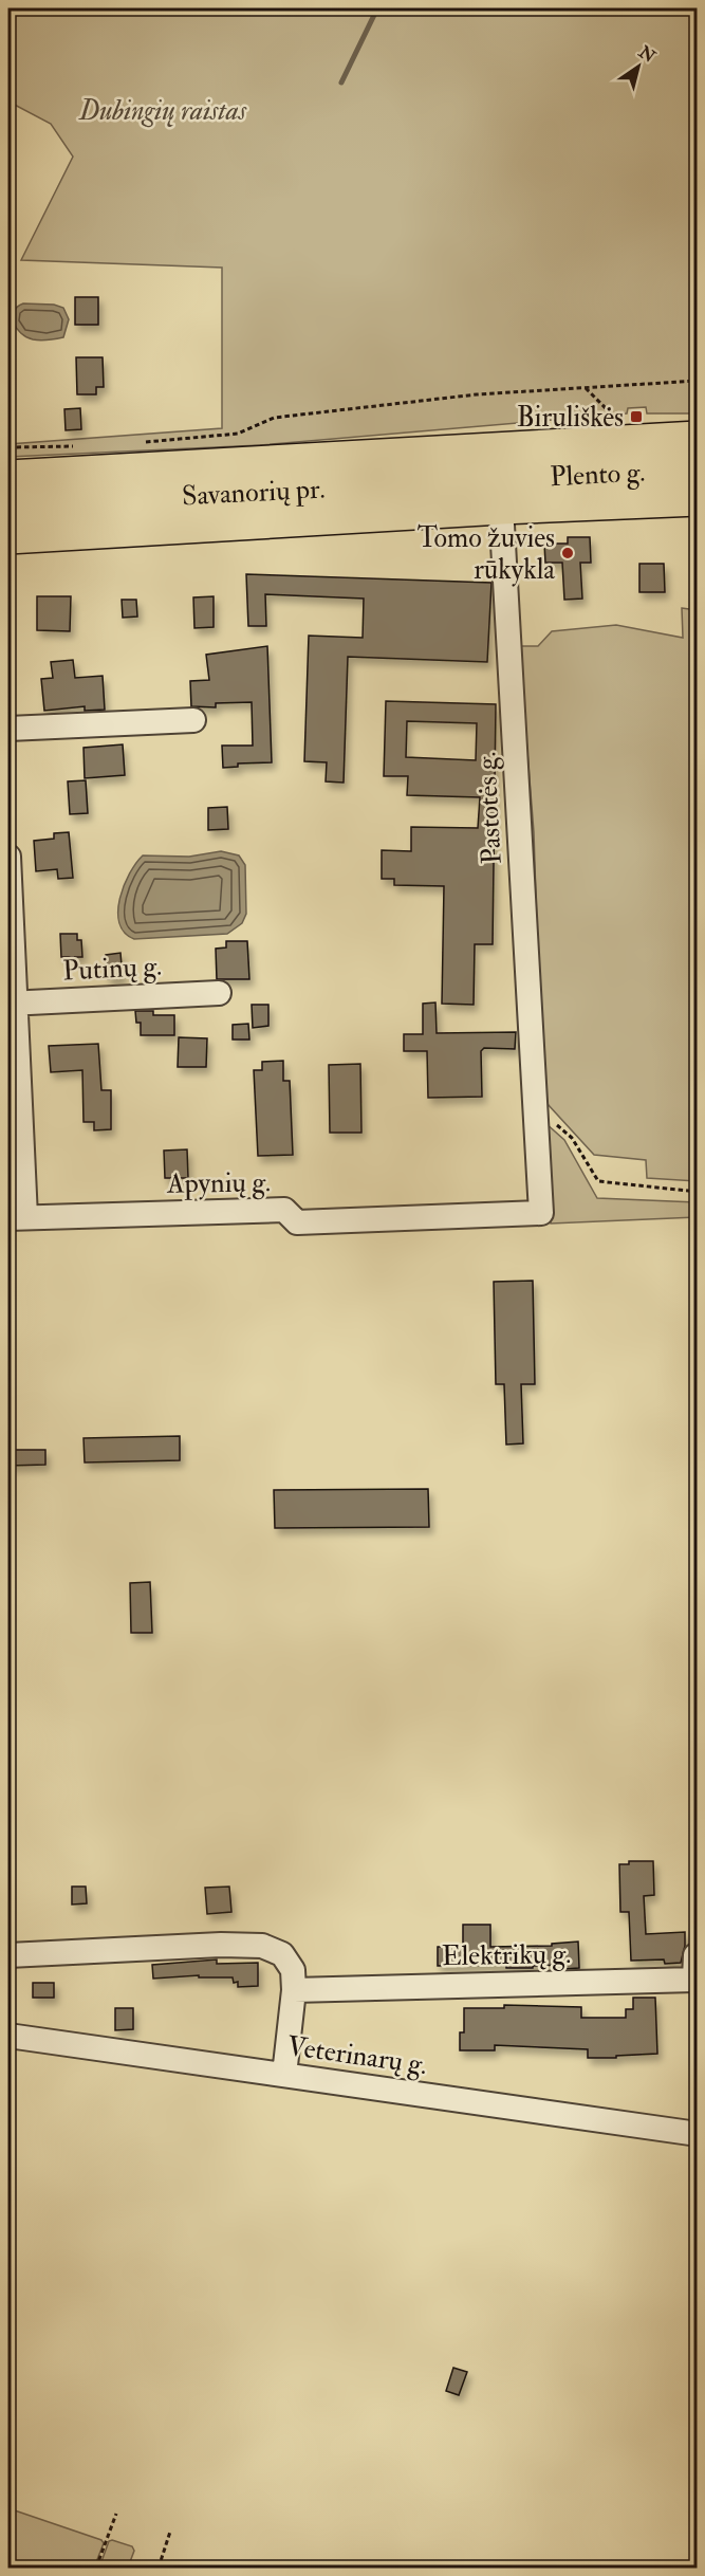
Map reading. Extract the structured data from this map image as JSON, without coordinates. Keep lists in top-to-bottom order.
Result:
{
  "streets": {
    "highway": ["Plento g.", "Savanorių pr."],
    "street": [
      "Pastotės g.",
      "Putinų g.",
      "Apynių g.",
      "Elektrikų g.",
      "Veterinarų g."
    ]
  },
  "crossings": [
    ["Plento g.", "Savanorių pr."],
    ["Plento g.", "Pastotės g."],
    ["Savanorių pr.", "Pastotės g."],
    ["Pastotės g.", "Apynių g."]
  ],
  "parks": ["Dubingių raistas"],
  "places": {
    "transit": ["Biruliškės"],
    "other": ["Tomo žuvies rūkykla"]
  },
  "north": "top right"
}
